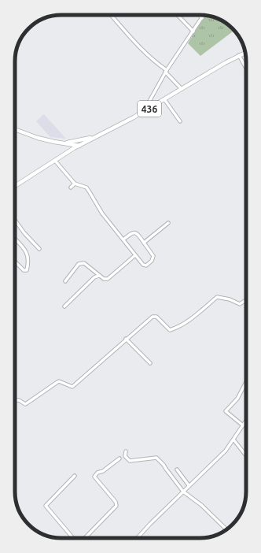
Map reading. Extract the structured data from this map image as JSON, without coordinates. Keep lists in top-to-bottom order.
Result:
{
  "streets": {
    "main road": ["436"]
  }
}
